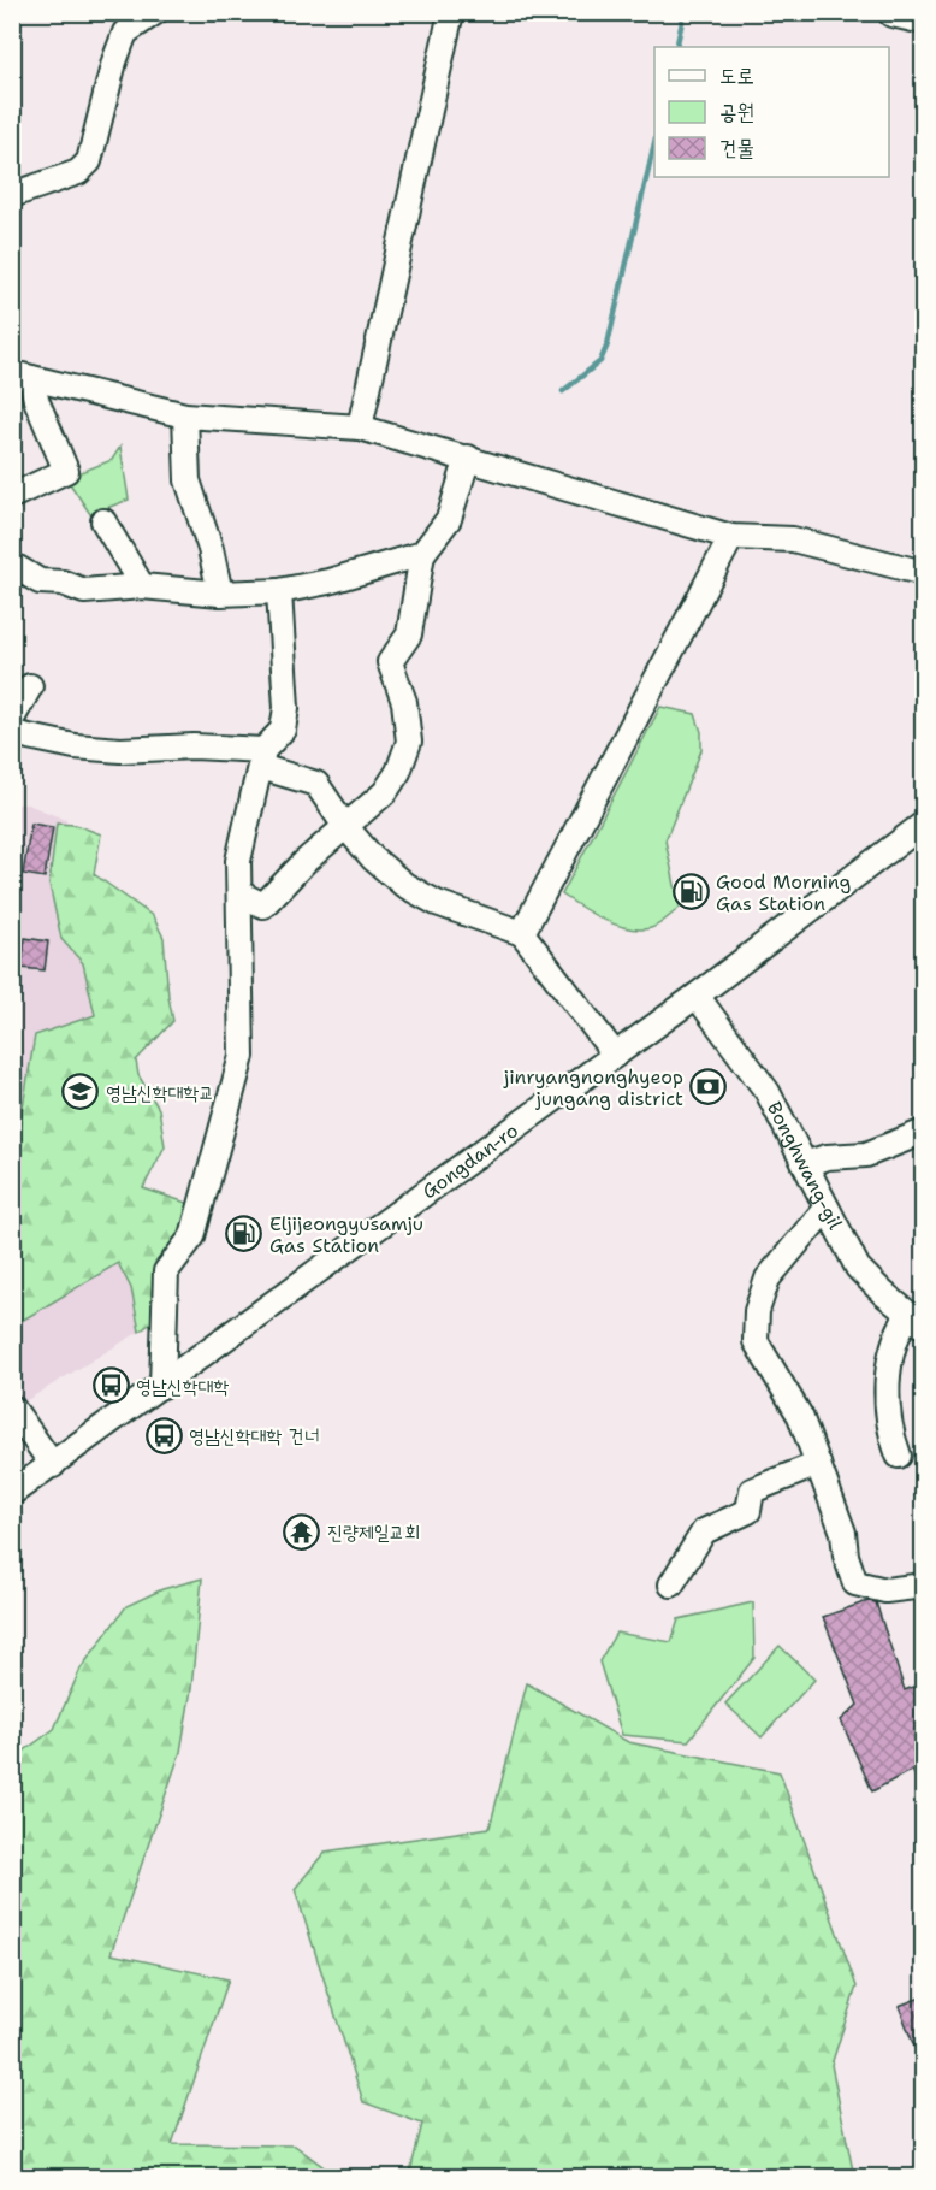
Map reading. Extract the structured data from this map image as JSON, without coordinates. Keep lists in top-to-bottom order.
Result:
{
  "streets": {
    "street": ["Gongdan-ro", "Bonghwang-gil"]
  },
  "crossings": [
    ["Gongdan-ro", "Bonghwang-gil"]
  ],
  "places": {
    "fuel station": ["Good Morning Gas Station", "Eljijeongyusamju Gas Station"],
    "bank": ["jinryangnonghyeop jungang district"],
    "school or university": ["영남신학대학교"],
    "bus stop": ["영남신학대학", "영남신학대학 건너"],
    "temple": ["진량제일교회"]
  },
  "legend": ["도로", "공원", "건물"]
}
